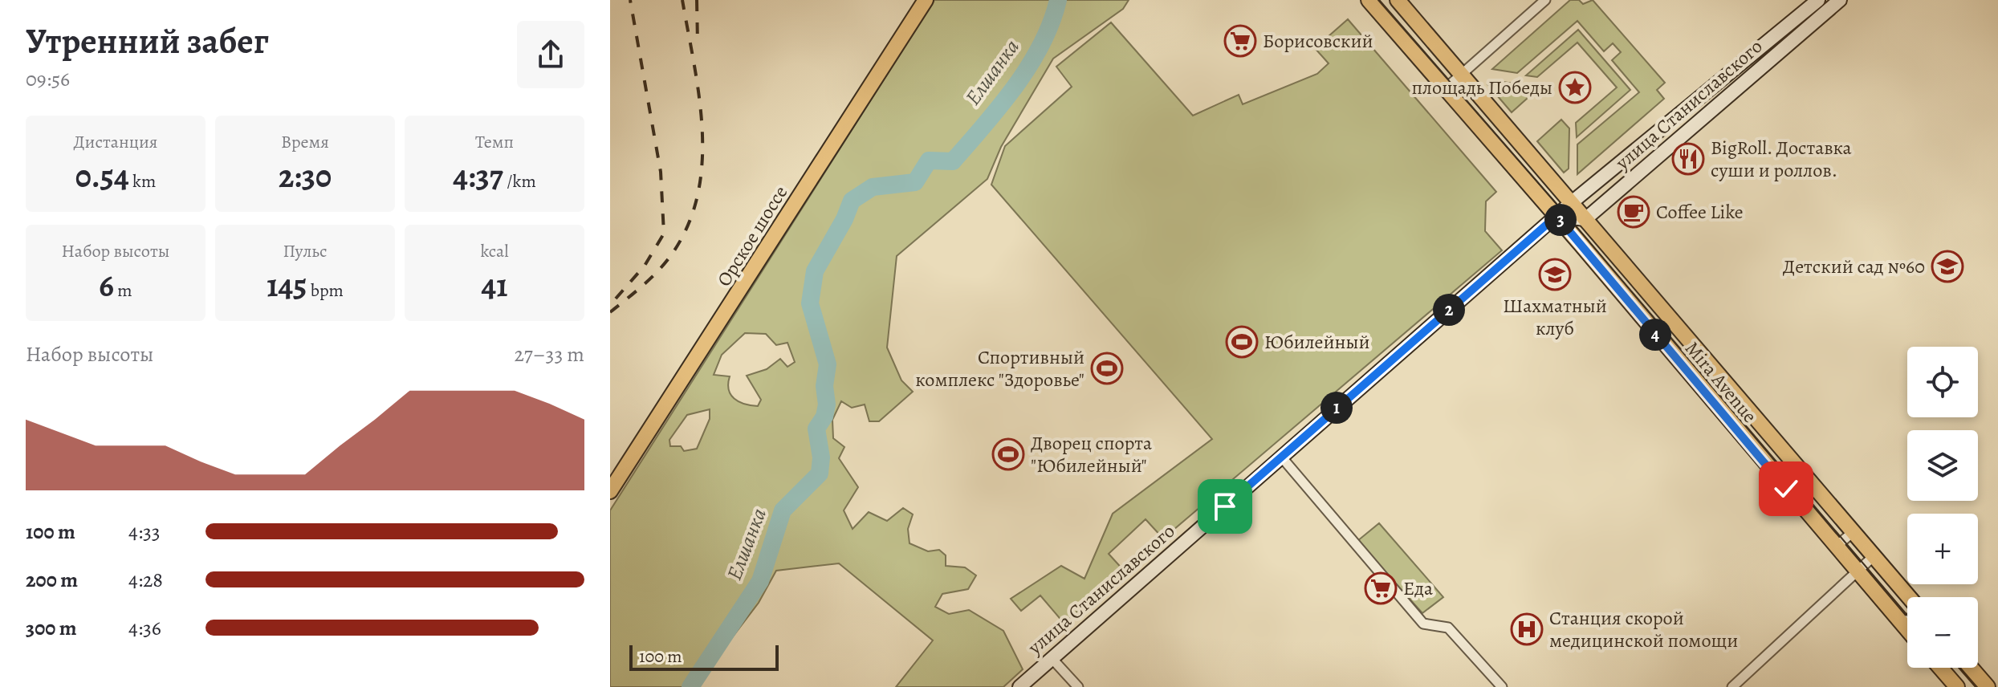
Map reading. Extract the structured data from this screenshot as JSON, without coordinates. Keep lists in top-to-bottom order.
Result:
{
  "streets": {
    "main road": ["улица Станиславского", "Орское шоссе", "Mira Avenue"]
  },
  "crossings": [
    ["улица Станиславского", "Mira Avenue"]
  ],
  "water": ["Елшанка"],
  "places": {
    "supermarket": ["Борисовский", "Еда"],
    "place": ["площадь Победы"],
    "restaurant": ["BigRoll. Доставка суши и роллов."],
    "cafe": ["Coffee Like"],
    "school or university": ["Детский сад №60", "Шахматный клуб"],
    "sports": ["Юбилейный", "Спортивный комплекс \"Здоровье\"", "Дворец спорта \"Юбилейный\""],
    "hospital": ["Станция скорой медицинской помощи"]
  },
  "scale_bar": "100 m",
  "page": {
    "heading": ["Утренний забег", "09:56"],
    "stats": [
      ["Дистанция", "0.54 km"],
      ["Время", "2:30"],
      ["Темп", "4:37 /km"],
      ["Набор высоты", "6 m"],
      ["Пульс", "145 bpm"],
      ["kcal", "41"]
    ],
    "pins": [
      "3",
      "2",
      "4",
      "1"
    ],
    "chart": ["Набор высоты", "27–33 m"],
    "map_buttons": ["+", "−"],
    "list": [
      {
        "name": "100 m",
        "note": "4:33"
      },
      {
        "name": "200 m",
        "note": "4:28"
      },
      {
        "name": "300 m",
        "note": "4:36"
      }
    ],
    "scale": "100 m"
  }
}
